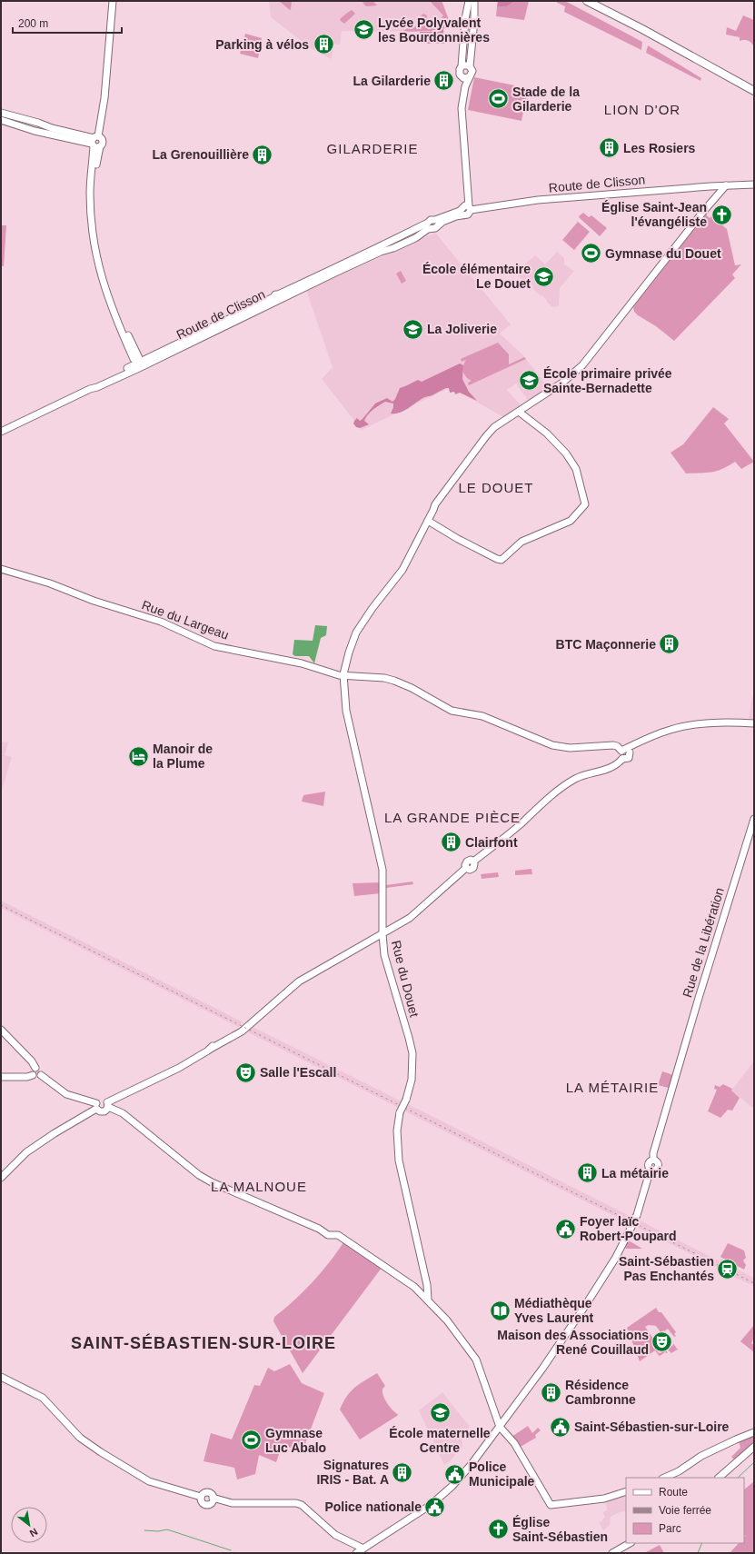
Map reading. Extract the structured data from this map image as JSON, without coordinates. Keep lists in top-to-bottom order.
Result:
{
  "streets": {
    "street": [
      "Route de Clisson",
      "Rue du Largeau",
      "Rue de la Libération",
      "Rue du Douet"
    ]
  },
  "crossings": [
    ["Route de Clisson", "Rue du Douet"],
    ["Rue du Largeau", "Rue du Douet"]
  ],
  "districts": [
    "LION D'OR",
    "GILARDERIE",
    "LE DOUET",
    "LA GRANDE PIÈCE",
    "LA MÉTAIRIE",
    "LA MALNOUE",
    "SAINT-SÉBASTIEN-SUR-LOIRE"
  ],
  "places": {
    "school or university": [
      "Lycée Polyvalent les Bourdonnières",
      "École élémentaire Le Douet",
      "La Joliverie",
      "École primaire privée Sainte-Bernadette",
      "École maternelle Centre"
    ],
    "building": [
      "Parking à vélos",
      "La Gilarderie",
      "Les Rosiers",
      "La Grenouillière",
      "BTC Maçonnerie",
      "Clairfont",
      "La métairie",
      "Résidence Cambronne",
      "Signatures IRIS - Bat. A"
    ],
    "sports": ["Stade de la Gilarderie", "Gymnase du Douet", "Gymnase Luc Abalo"],
    "church": ["Église Saint-Jean l'évangéliste", "Église Saint-Sébastien"],
    "hotel": ["Manoir de la Plume"],
    "theatre": ["Salle l'Escall", "Maison des Associations René Couillaud"],
    "public building": [
      "Foyer laïc Robert-Poupard",
      "Saint-Sébastien-sur-Loire",
      "Police Municipale",
      "Police nationale"
    ],
    "station": ["Saint-Sébastien Pas Enchantés"],
    "library": ["Médiathèque Yves Laurent"]
  },
  "legend": ["Route", "Voie ferrée", "Parc"],
  "scale_bar": "200 m",
  "north": "bottom right"
}
